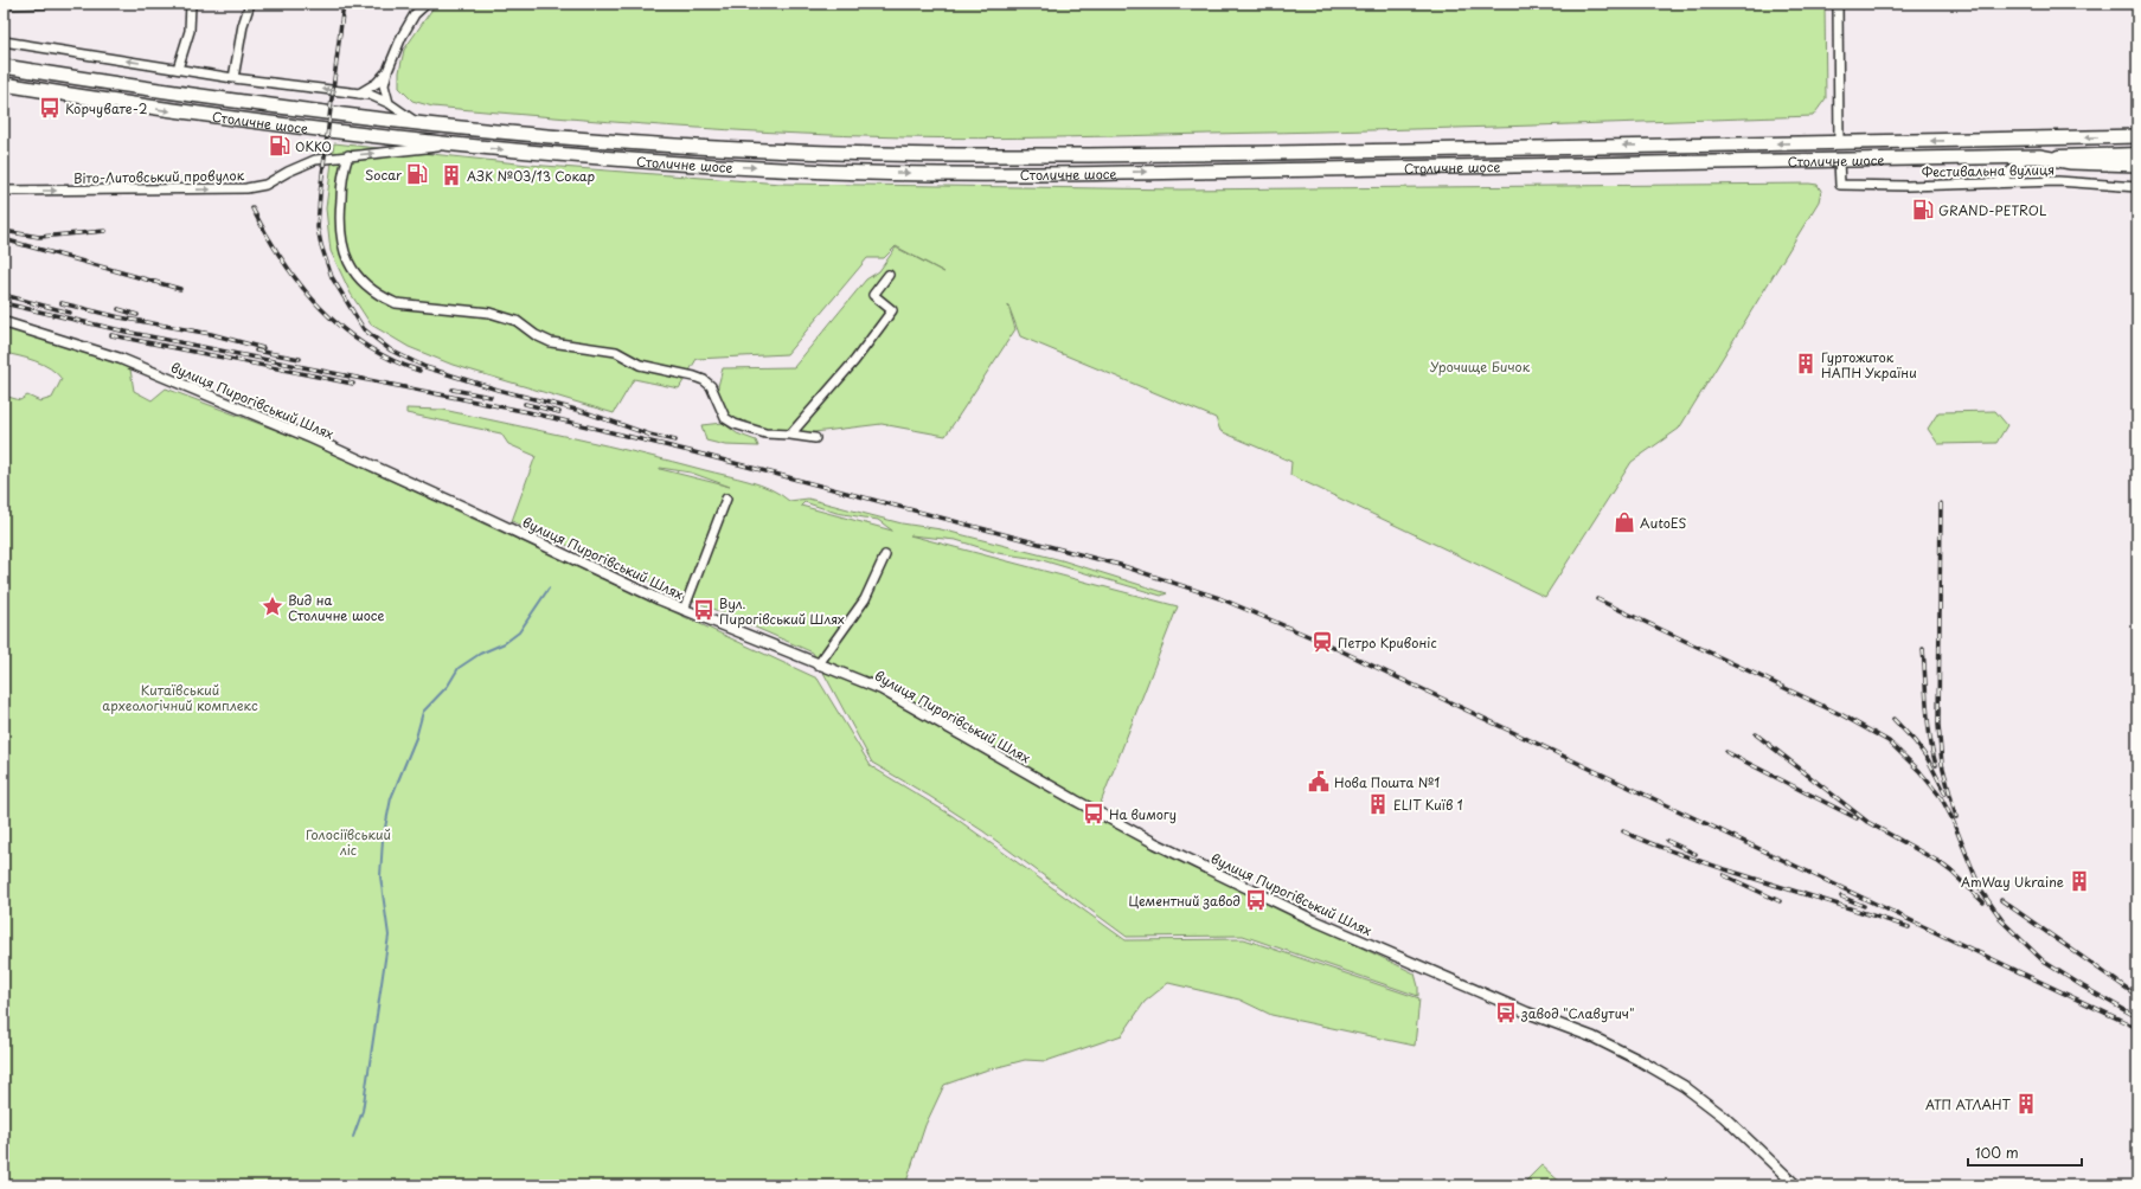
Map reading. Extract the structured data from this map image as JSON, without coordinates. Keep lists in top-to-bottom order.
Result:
{
  "streets": {
    "highway": ["Столичне шосе"],
    "street": ["Фестивальна вулиця", "Віто-Литовський провулок", "вулиця Пирогівський Шлях"]
  },
  "crossings": [
    ["Столичне шосе", "Фестивальна вулиця"],
    ["Столичне шосе", "Віто-Литовський провулок"]
  ],
  "one_way": ["Віто-Литовський провулок"],
  "parks": ["Урочище Бичок", "Китаївський археологічний комплекс", "Голосіївський ліс"],
  "places": {
    "bus stop": [
      "Корчувате-2",
      "Вул. Пирогівський Шлях",
      "На вимогу",
      "Цементний завод",
      "завод \"Славутич\""
    ],
    "fuel station": ["ОККО", "Socar", "GRAND-PETROL"],
    "building": [
      "АЗК №03/13 Сокар",
      "Гуртожиток НАПН України",
      "ELIT Київ 1",
      "AmWay Ukraine",
      "АТП АТЛАНТ"
    ],
    "shop": ["AutoES"],
    "place": ["Вид на Столичне шосе"],
    "station": ["Петро Кривоніс"],
    "public building": ["Нова Пошта №1"]
  },
  "scale_bar": "100 m"
}
